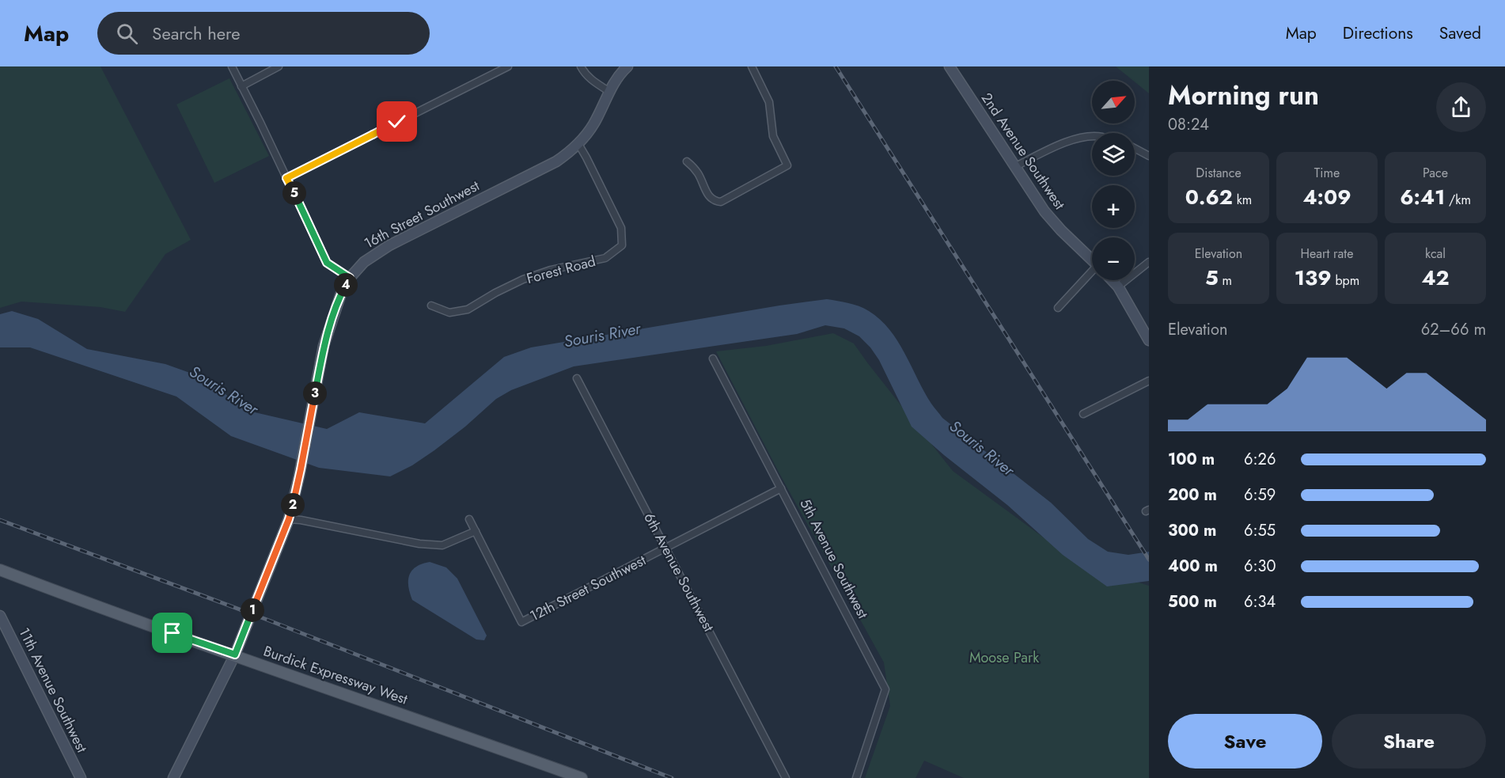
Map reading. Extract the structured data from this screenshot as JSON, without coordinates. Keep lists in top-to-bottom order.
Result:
{
  "streets": {
    "main road": [
      "2nd Avenue Southwest",
      "16th Street Southwest",
      "Burdick Expressway West",
      "11th Avenue Southwest"
    ],
    "street": [
      "Forest Road",
      "5th Avenue Southwest",
      "6th Avenue Southwest",
      "12th Street Southwest"
    ]
  },
  "crossings": [
    ["16th Street Southwest", "Forest Road"],
    ["16th Street Southwest", "Burdick Expressway West"],
    ["5th Avenue Southwest", "12th Street Southwest"],
    ["6th Avenue Southwest", "12th Street Southwest"]
  ],
  "water": ["Souris River"],
  "parks": ["Moose Park"],
  "north": "top right",
  "page": {
    "header": "Map",
    "search": "Search here",
    "nav": ["Map", "Directions", "Saved"],
    "heading": ["Morning run", "08:24"],
    "map_buttons": ["+", "−"],
    "stats": [
      ["Distance", "0.62 km"],
      ["Time", "4:09"],
      ["Pace", "6:41 /km"],
      ["Elevation", "5 m"],
      ["Heart rate", "139 bpm"],
      ["kcal", "42"]
    ],
    "pins": [
      "5",
      "4",
      "3",
      "2",
      "1"
    ],
    "chart": ["Elevation", "62–66 m"],
    "list": [
      {
        "name": "100 m",
        "note": "6:26"
      },
      {
        "name": "200 m",
        "note": "6:59"
      },
      {
        "name": "300 m",
        "note": "6:55"
      },
      {
        "name": "400 m",
        "note": "6:30"
      },
      {
        "name": "500 m",
        "note": "6:34"
      }
    ],
    "buttons": ["Save", "Share"]
  }
}
